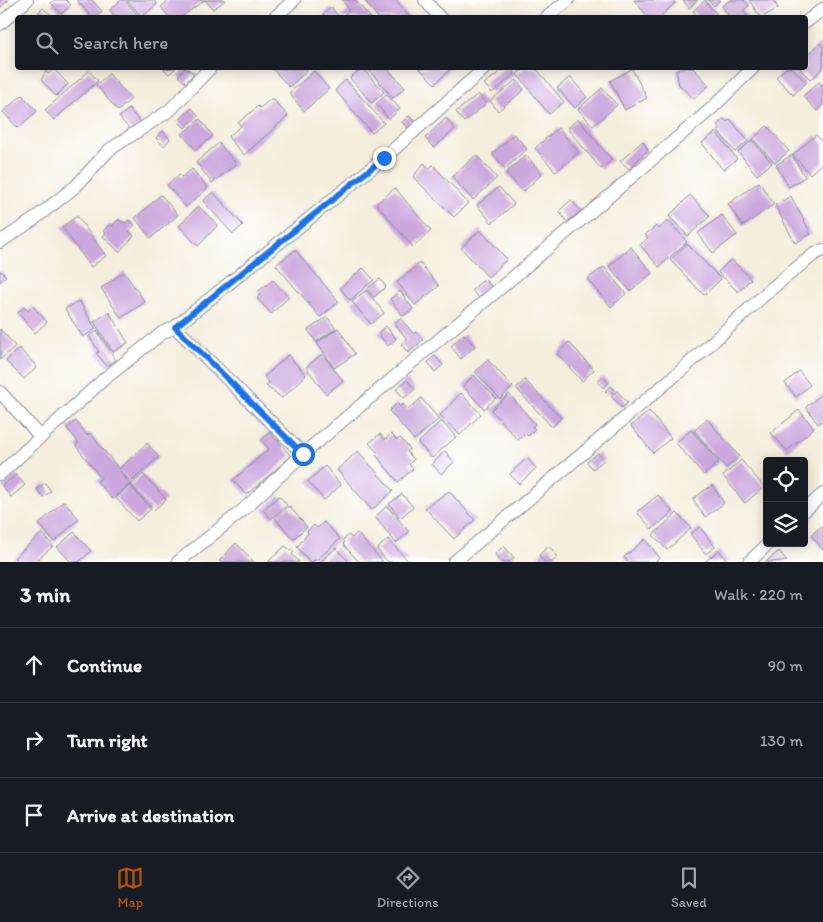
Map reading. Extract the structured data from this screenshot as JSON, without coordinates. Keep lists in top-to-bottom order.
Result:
{
  "page": {
    "search": "Search here",
    "heading": ["3 min", "Walk · 220 m"],
    "list": [
      ["Continue", "90 m"],
      ["Turn right", "130 m"],
      "Arrive at destination"
    ],
    "nav": ["Map", "Directions", "Saved"]
  }
}
